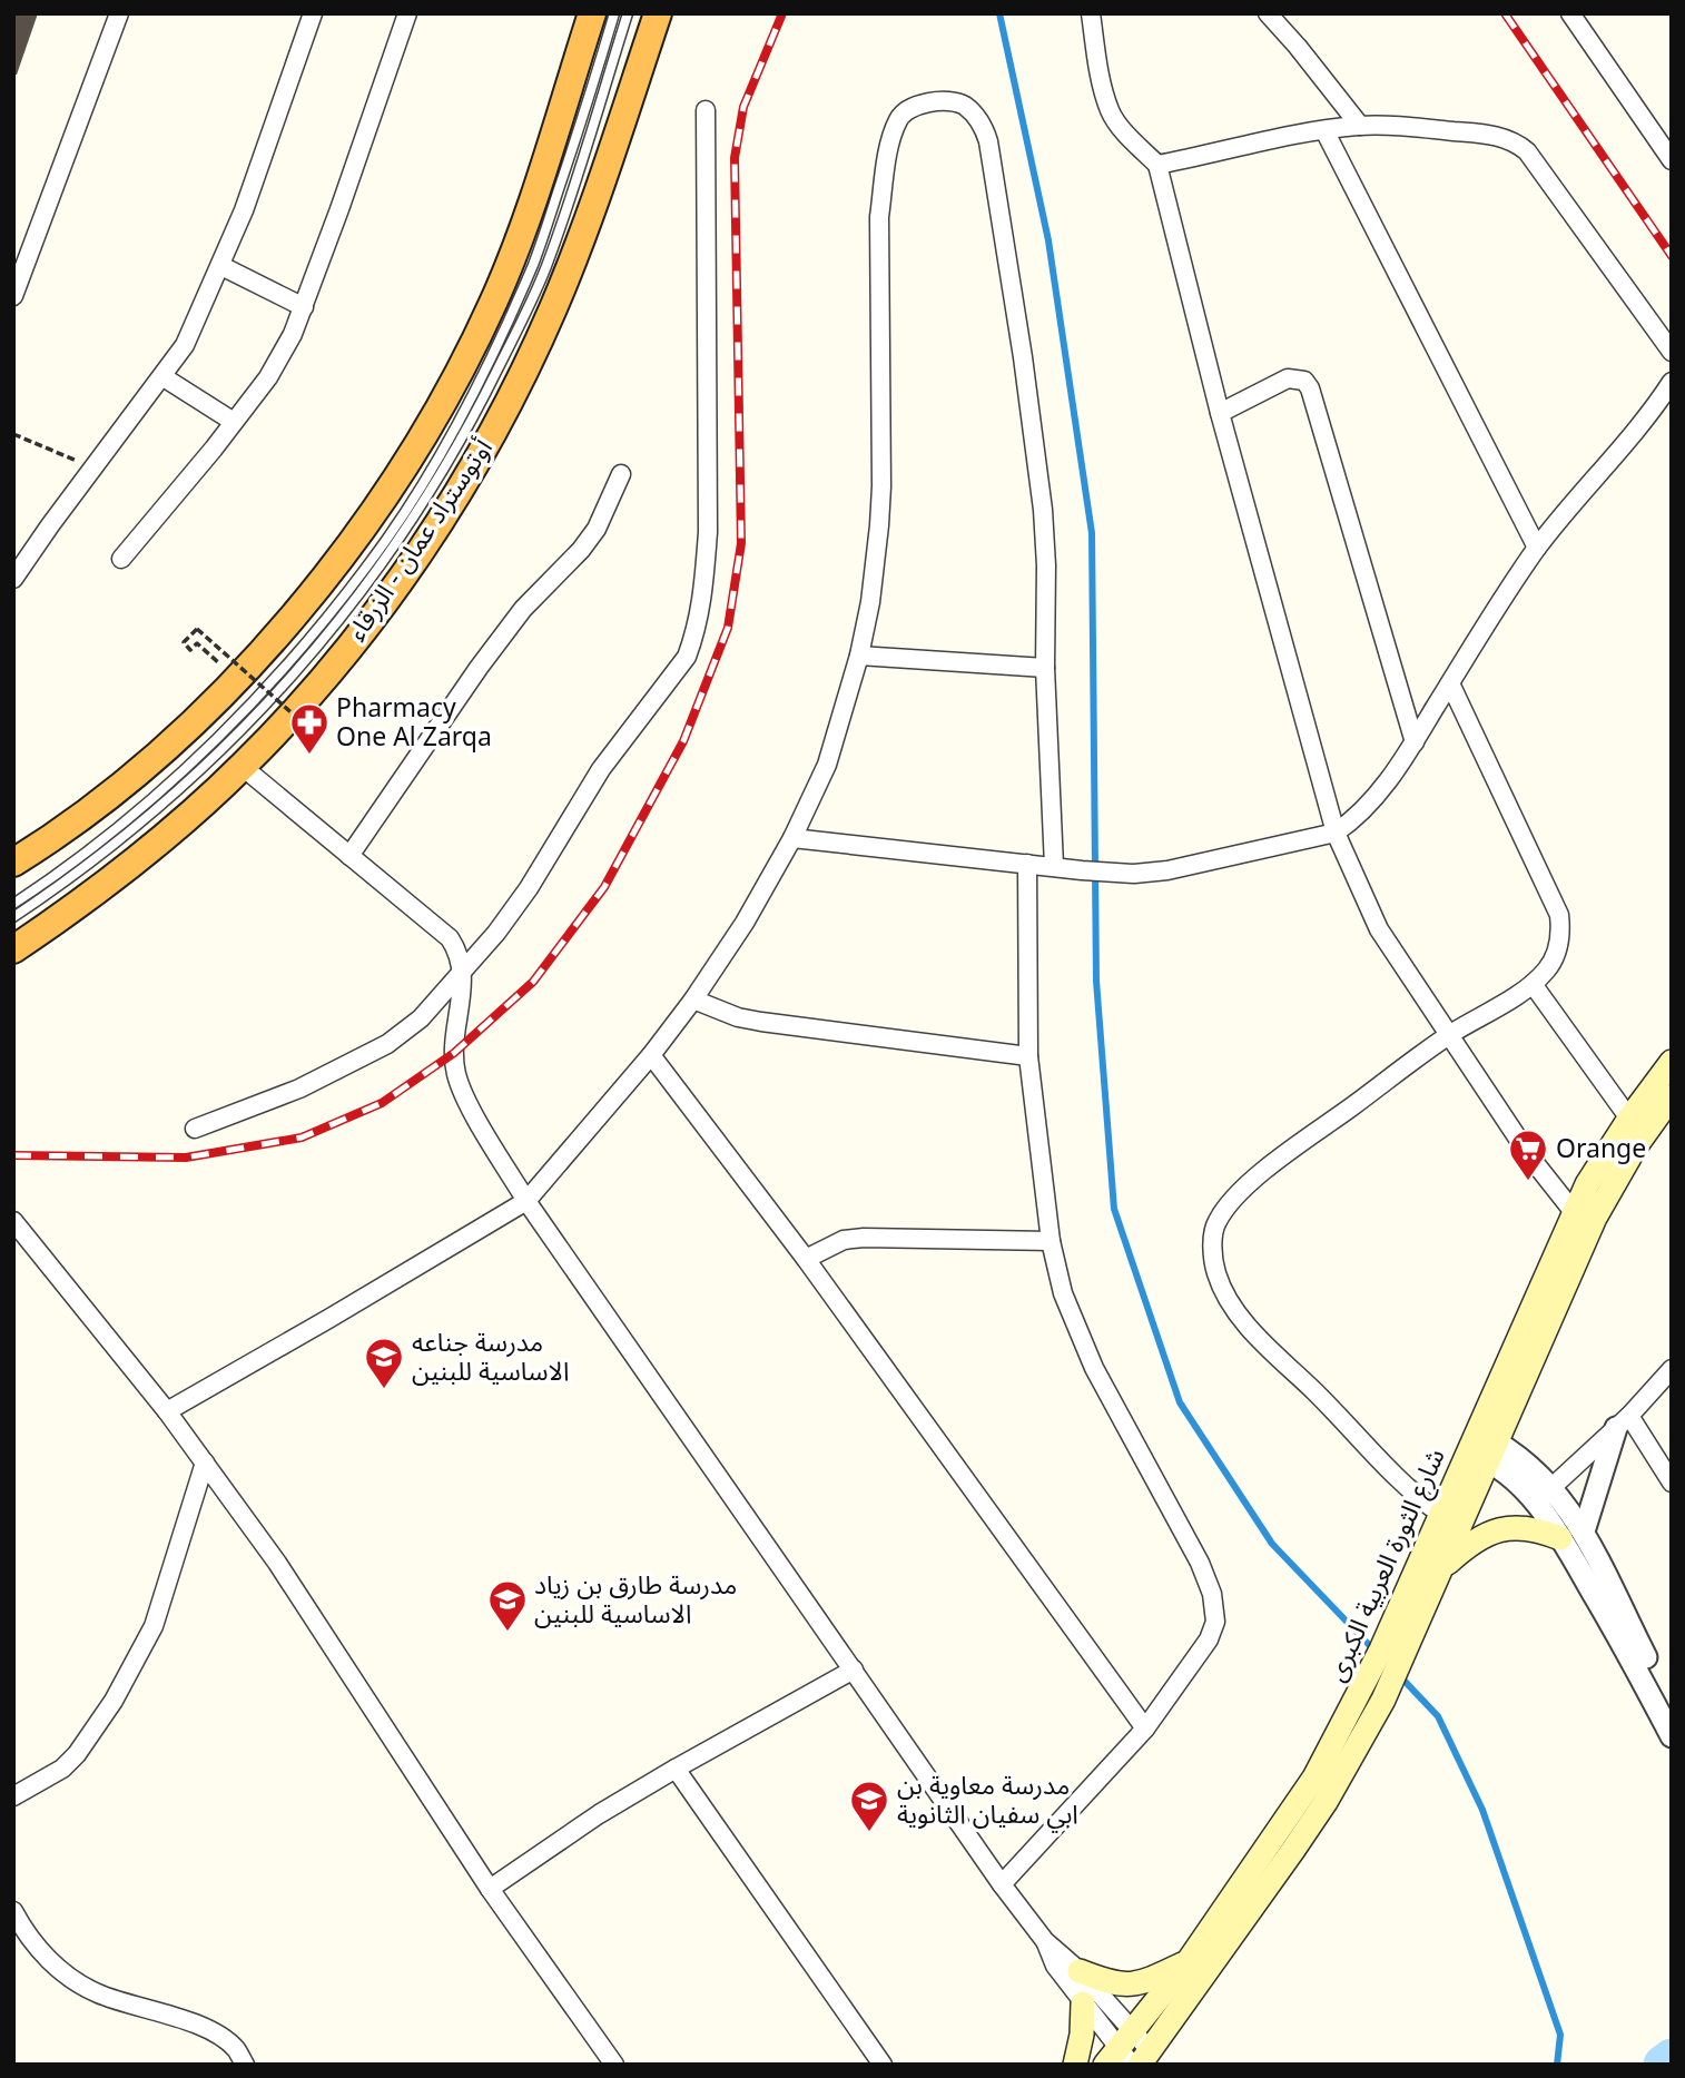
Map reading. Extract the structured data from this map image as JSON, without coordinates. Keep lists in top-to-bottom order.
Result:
{
  "streets": {
    "highway": ["أوتوستراد عمان - الزرقاء"],
    "main road": ["شارع الثورة العربية الكبرى"]
  },
  "places": {
    "pharmacy": ["Pharmacy One Al Zarqa"],
    "supermarket": ["Orange"],
    "school or university": ["مدرسة جناعه الاساسية للبنين", "مدرسة طارق بن زياد الاساسية للبنين", "مدرسة معاوية بن ابي سفيان الثانوية"]
  }
}
